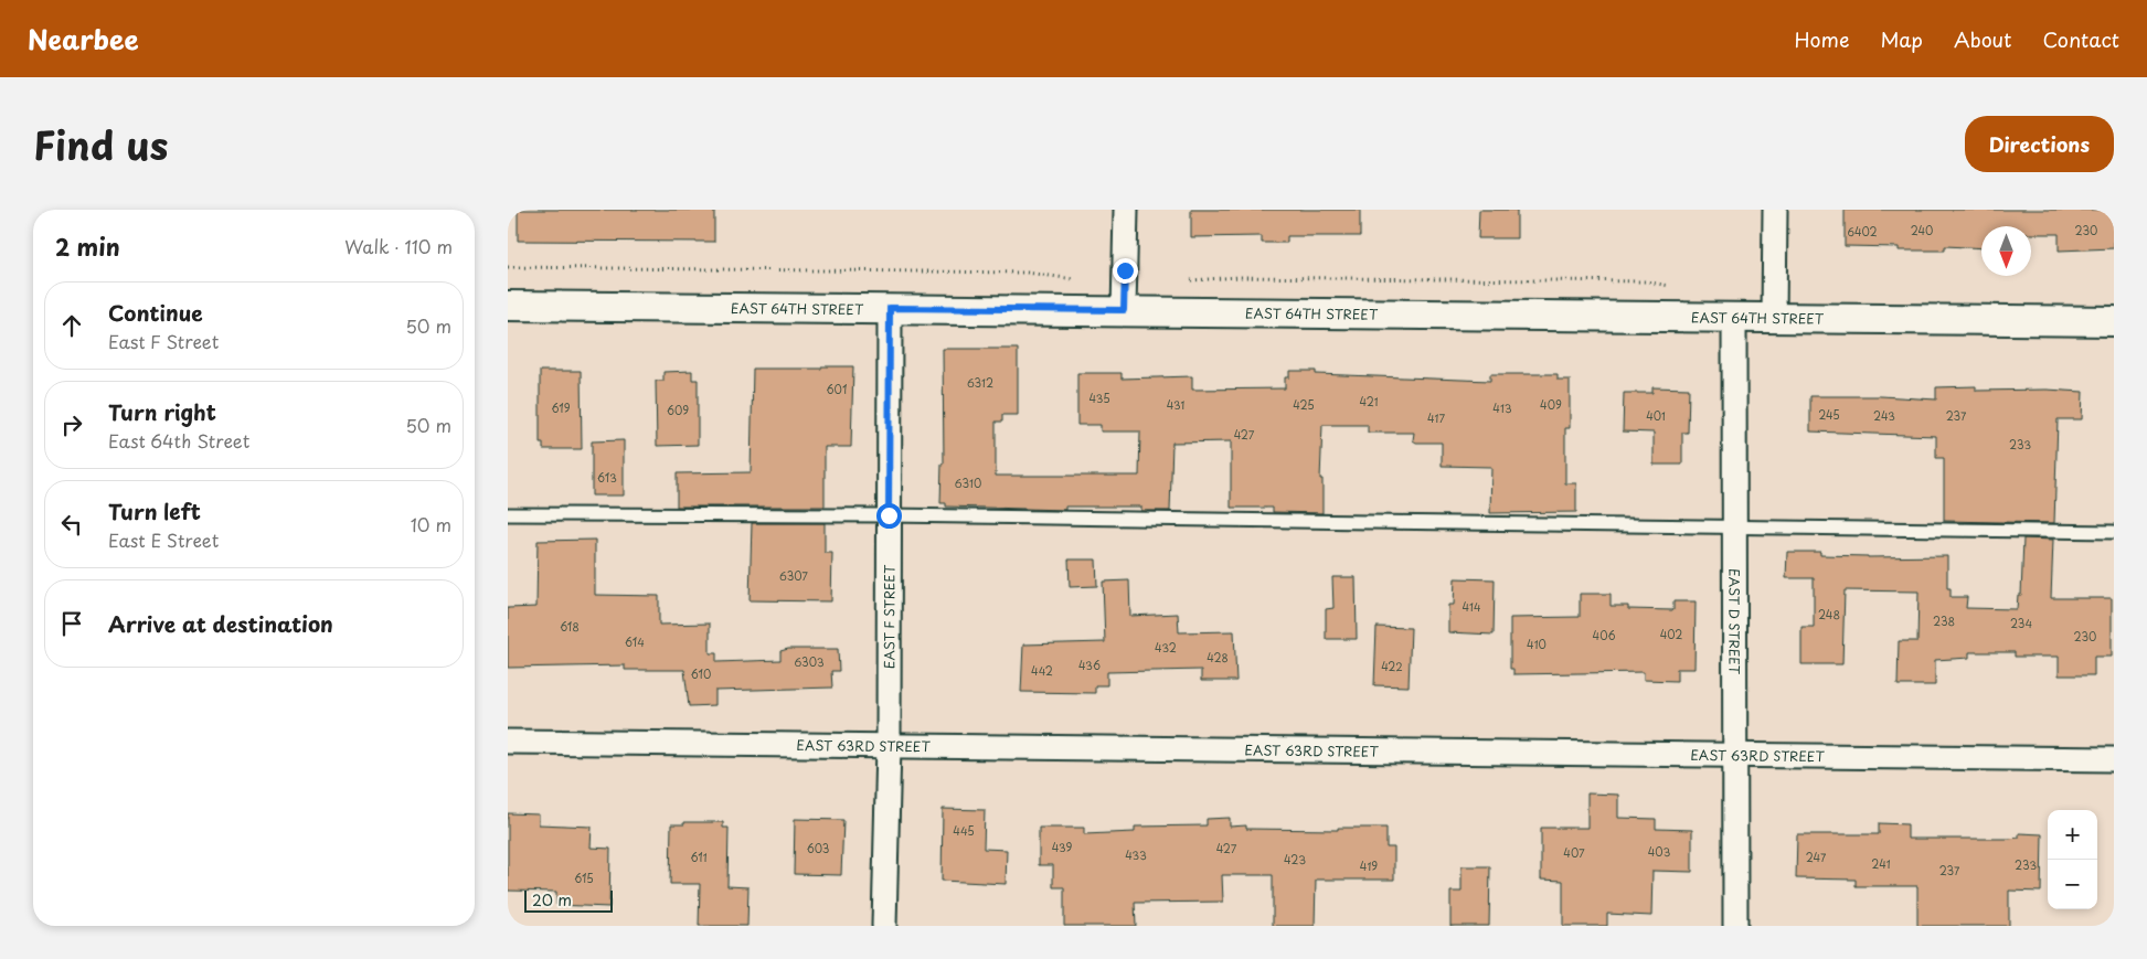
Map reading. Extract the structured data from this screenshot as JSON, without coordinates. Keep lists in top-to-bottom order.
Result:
{
  "streets": {
    "street": [
      "EAST 64TH STREET",
      "EAST F STREET",
      "EAST D STREET",
      "EAST 63RD STREET"
    ]
  },
  "crossings": [
    ["EAST 64TH STREET", "EAST F STREET"],
    ["EAST 64TH STREET", "EAST D STREET"],
    ["EAST F STREET", "EAST 63RD STREET"],
    ["EAST D STREET", "EAST 63RD STREET"]
  ],
  "house_numbers": [
    "240",
    "230",
    "6402",
    "6312",
    "601",
    "435",
    "421",
    "431",
    "425",
    "409",
    "619",
    "413",
    "609",
    "245",
    "401",
    "243",
    "237",
    "417",
    "427",
    "233",
    "613",
    "6310",
    "6307",
    "414",
    "248",
    "238",
    "234",
    "618",
    "402",
    "406",
    "230",
    "614",
    "410",
    "432",
    "428",
    "6303",
    "436",
    "422",
    "442",
    "610",
    "445",
    "439",
    "603",
    "427",
    "403",
    "407",
    "433",
    "611",
    "247",
    "423",
    "241",
    "233",
    "419",
    "237",
    "615"
  ],
  "scale_bar": "20 m",
  "north": "bottom",
  "page": {
    "header": "Nearbee",
    "nav": [
      "Home",
      "Map",
      "About",
      "Contact"
    ],
    "title": "Find us",
    "buttons": "Directions",
    "heading": ["2 min", "Walk · 110 m"],
    "list": [
      ["Continue", "East F Street", "50 m"],
      ["Turn right", "East 64th Street", "50 m"],
      ["Turn left", "East E Street", "10 m"],
      "Arrive at destination"
    ],
    "map_buttons": ["+", "−"],
    "scale": "20 m"
  }
}
